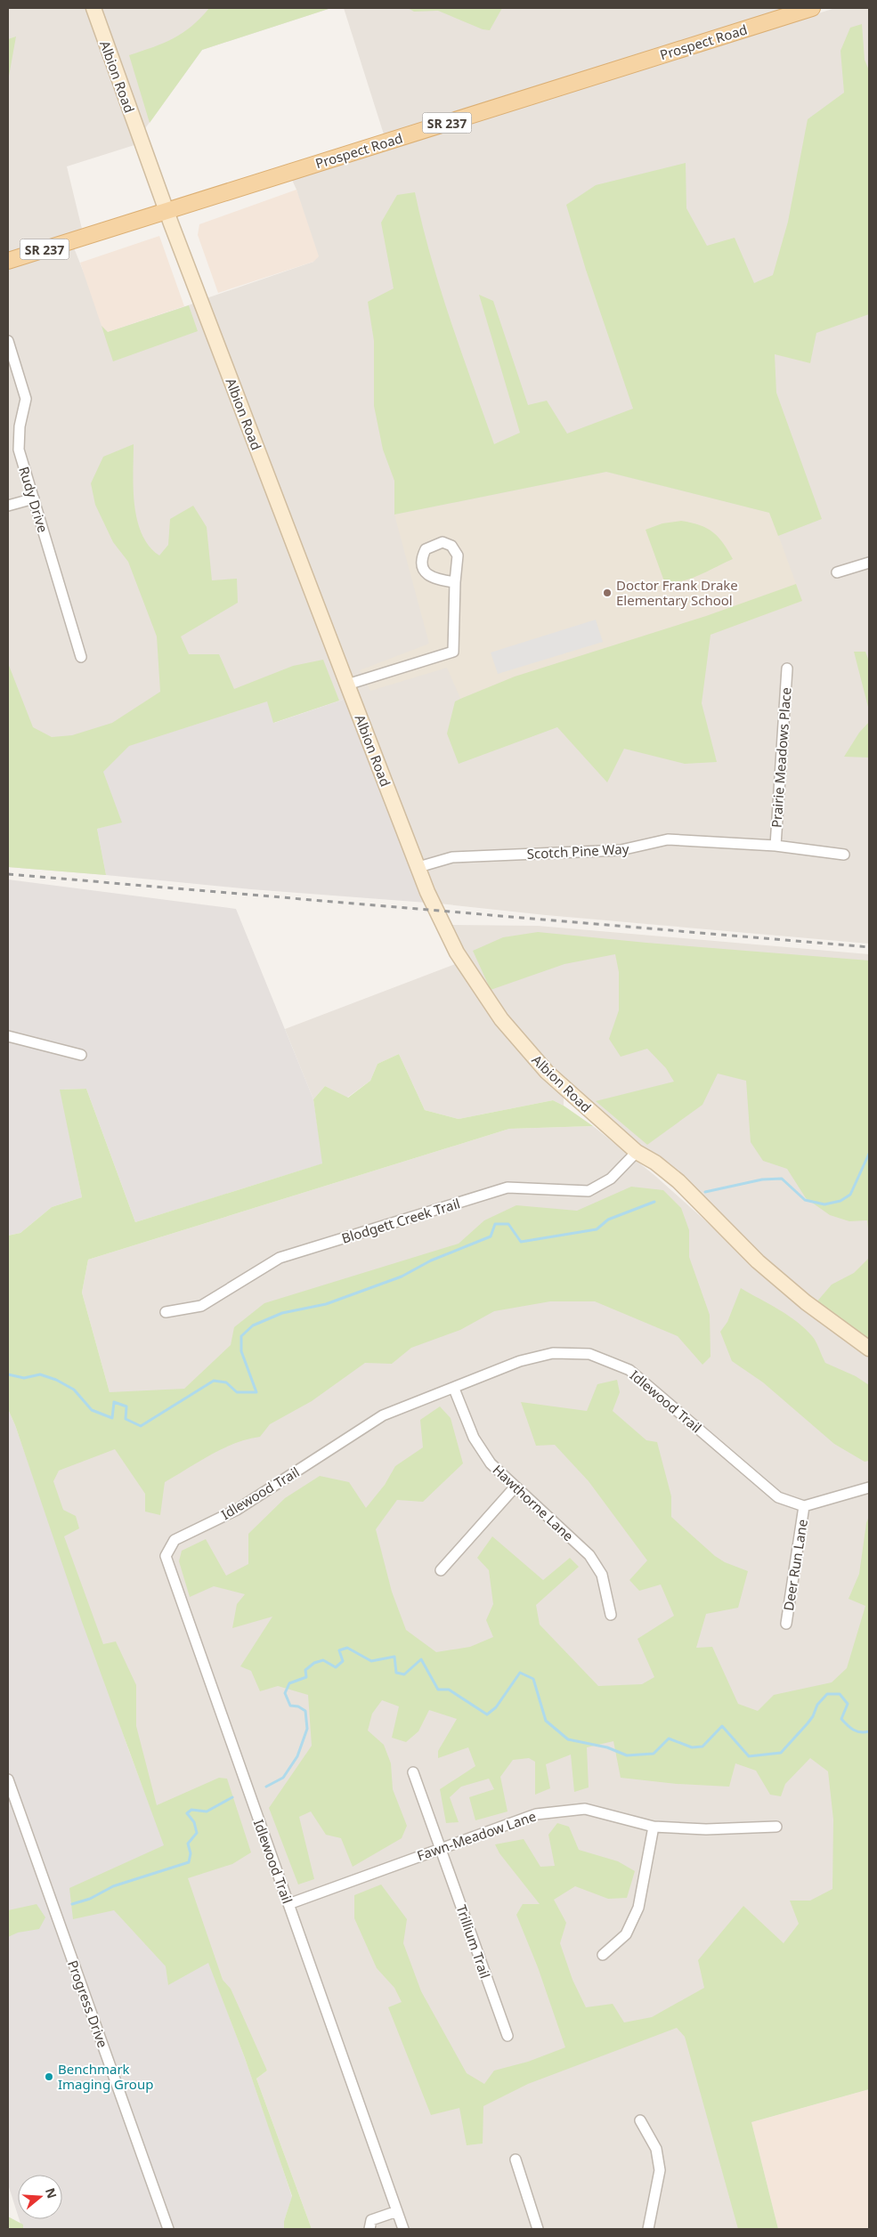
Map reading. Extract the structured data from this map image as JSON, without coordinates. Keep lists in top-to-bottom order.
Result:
{
  "streets": {
    "main road": ["Prospect Road", "SR 237"],
    "street": [
      "Albion Road",
      "Rudy Drive",
      "Prairie Meadows Place",
      "Scotch Pine Way",
      "Blodgett Creek Trail",
      "Idlewood Trail",
      "Hawthorne Lane",
      "Deer Run Lane",
      "Fawn-Meadow Lane",
      "Trillium Trail",
      "Progress Drive"
    ]
  },
  "crossings": [
    ["Prospect Road", "Albion Road"],
    ["Albion Road", "Scotch Pine Way"],
    ["Albion Road", "Blodgett Creek Trail"],
    ["Prairie Meadows Place", "Scotch Pine Way"],
    ["Idlewood Trail", "Hawthorne Lane"],
    ["Idlewood Trail", "Deer Run Lane"],
    ["Idlewood Trail", "Fawn-Meadow Lane"],
    ["Fawn-Meadow Lane", "Trillium Trail"]
  ],
  "places": ["Doctor Frank Drake Elementary School", "Benchmark Imaging Group"],
  "north": "right"
}
